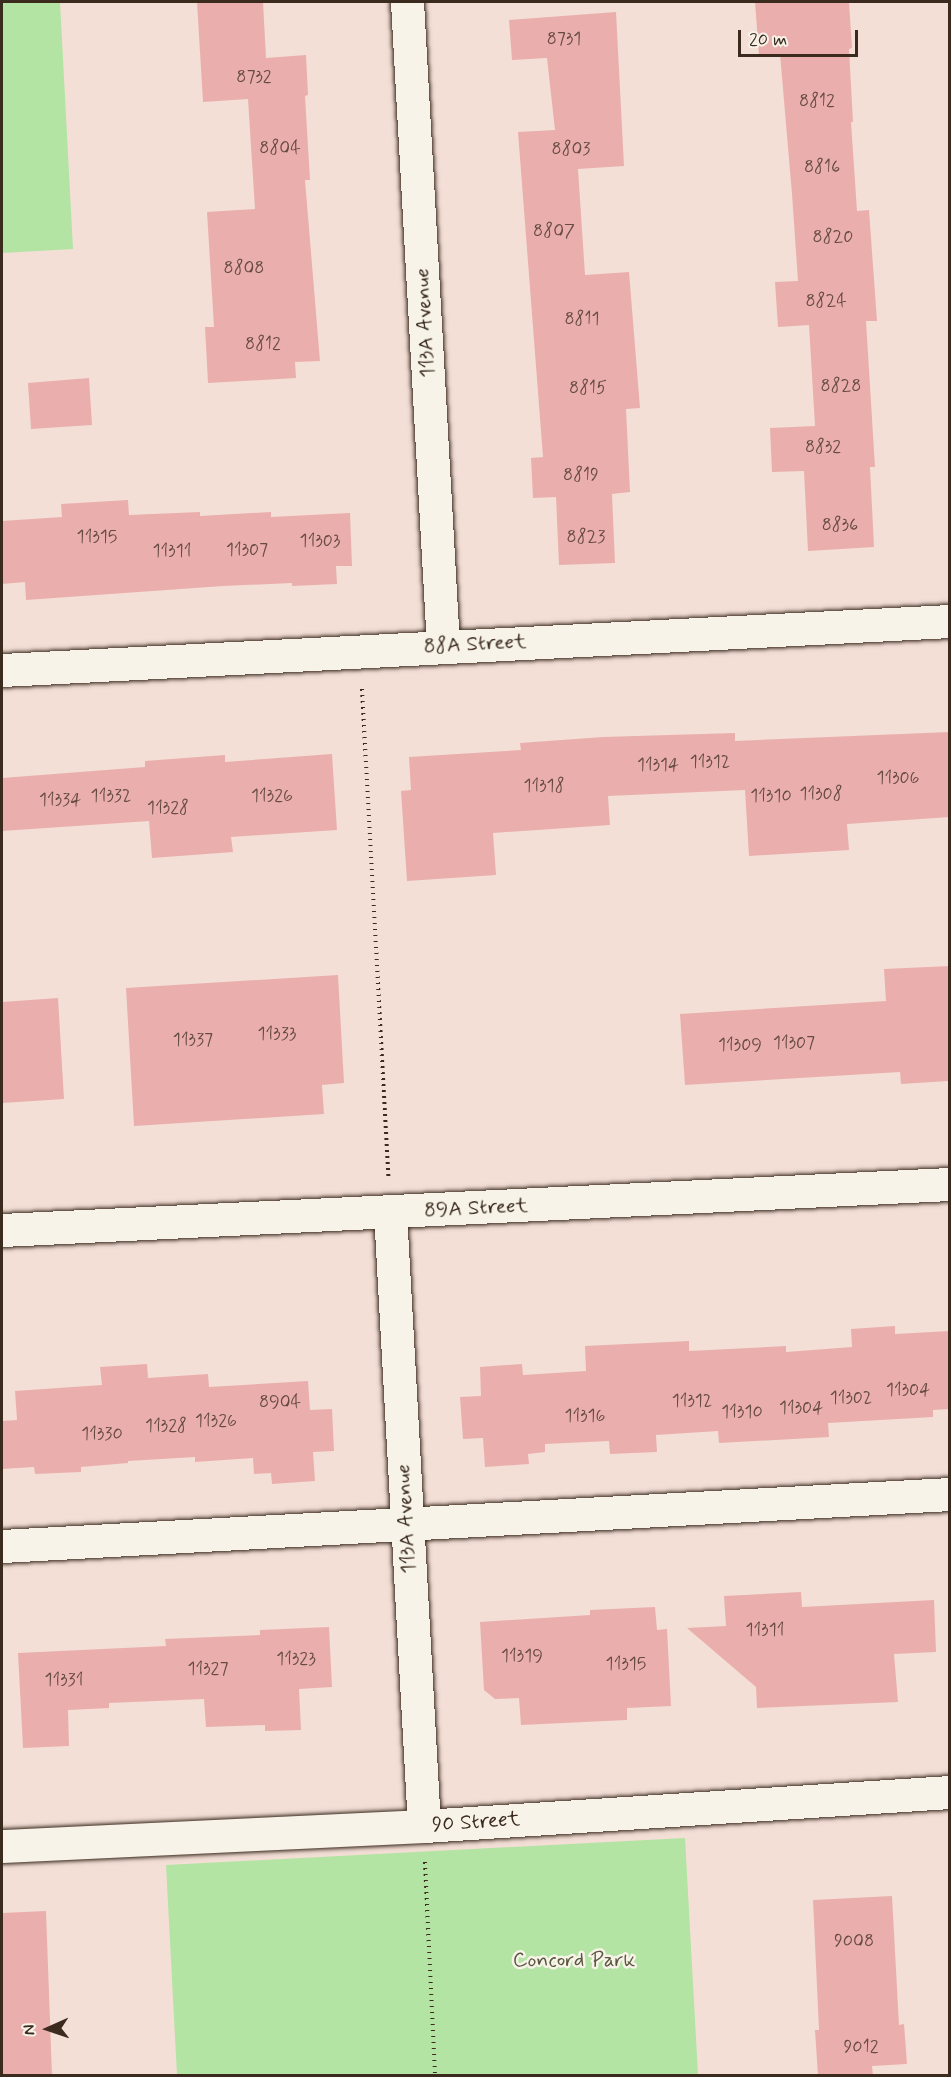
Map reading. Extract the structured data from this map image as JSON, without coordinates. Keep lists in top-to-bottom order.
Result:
{
  "streets": {
    "street": [
      "113A Avenue",
      "88A Street",
      "89A Street",
      "90 Street"
    ]
  },
  "crossings": [
    ["113A Avenue", "88A Street"],
    ["113A Avenue", "89A Street"],
    ["113A Avenue", "90 Street"]
  ],
  "parks": ["Concord Park"],
  "house_numbers": [
    "8731",
    "8732",
    "8812",
    "8804",
    "8803",
    "8816",
    "8807",
    "8820",
    "8808",
    "8824",
    "8811",
    "8812",
    "8828",
    "8815",
    "8832",
    "8819",
    "8836",
    "11315",
    "8823",
    "11303",
    "11307",
    "11311",
    "11312",
    "11314",
    "11306",
    "11318",
    "11308",
    "11332",
    "11326",
    "11310",
    "11334",
    "11328",
    "11333",
    "11337",
    "11307",
    "11309",
    "11304",
    "11302",
    "11312",
    "8904",
    "11304",
    "11310",
    "11316",
    "11326",
    "11328",
    "11330",
    "11311",
    "11319",
    "11323",
    "11315",
    "11327",
    "11331",
    "9008",
    "9012"
  ],
  "scale_bar": "20 m",
  "north": "left"
}
